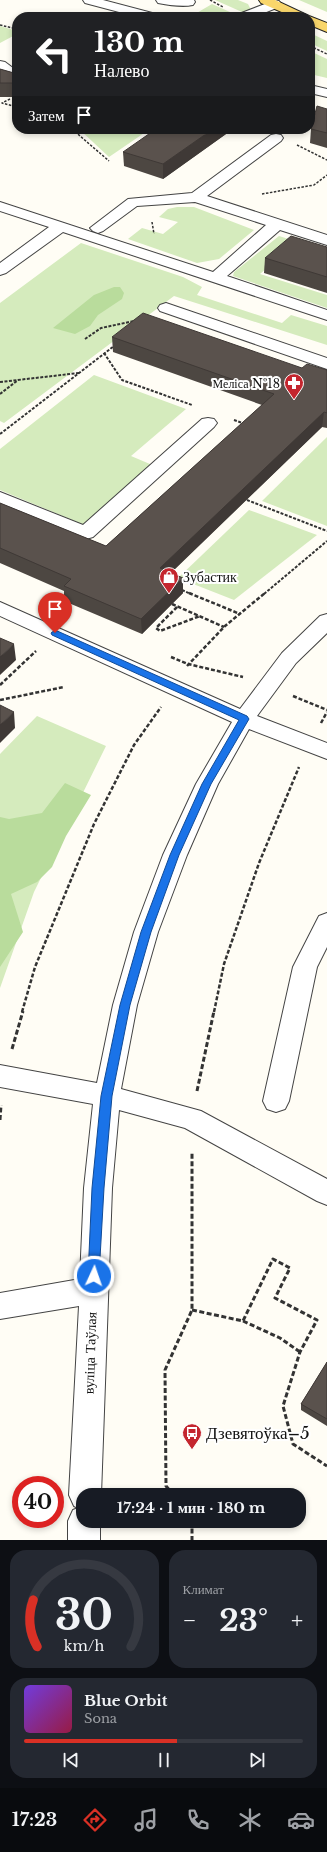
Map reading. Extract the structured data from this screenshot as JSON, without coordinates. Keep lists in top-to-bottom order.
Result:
{
  "streets": {
    "street": ["вуліца Таўлая"]
  },
  "places": {
    "pharmacy": ["Меліса №18"],
    "shop": ["Зубастик"],
    "bus stop": ["Дзевятоўка–5"]
  },
  "page": {
    "turn": ["130 m", "Налево"],
    "then": "Затем",
    "limit": "40",
    "trip": "17:24 · 1 мин · 180 m",
    "tile": "Климат",
    "heat": ["−", "23°", "+"],
    "song": ["Blue Orbit", "Sona"],
    "tabs": "17:23",
    "gauge": ["30", "km/h"]
  }
}
